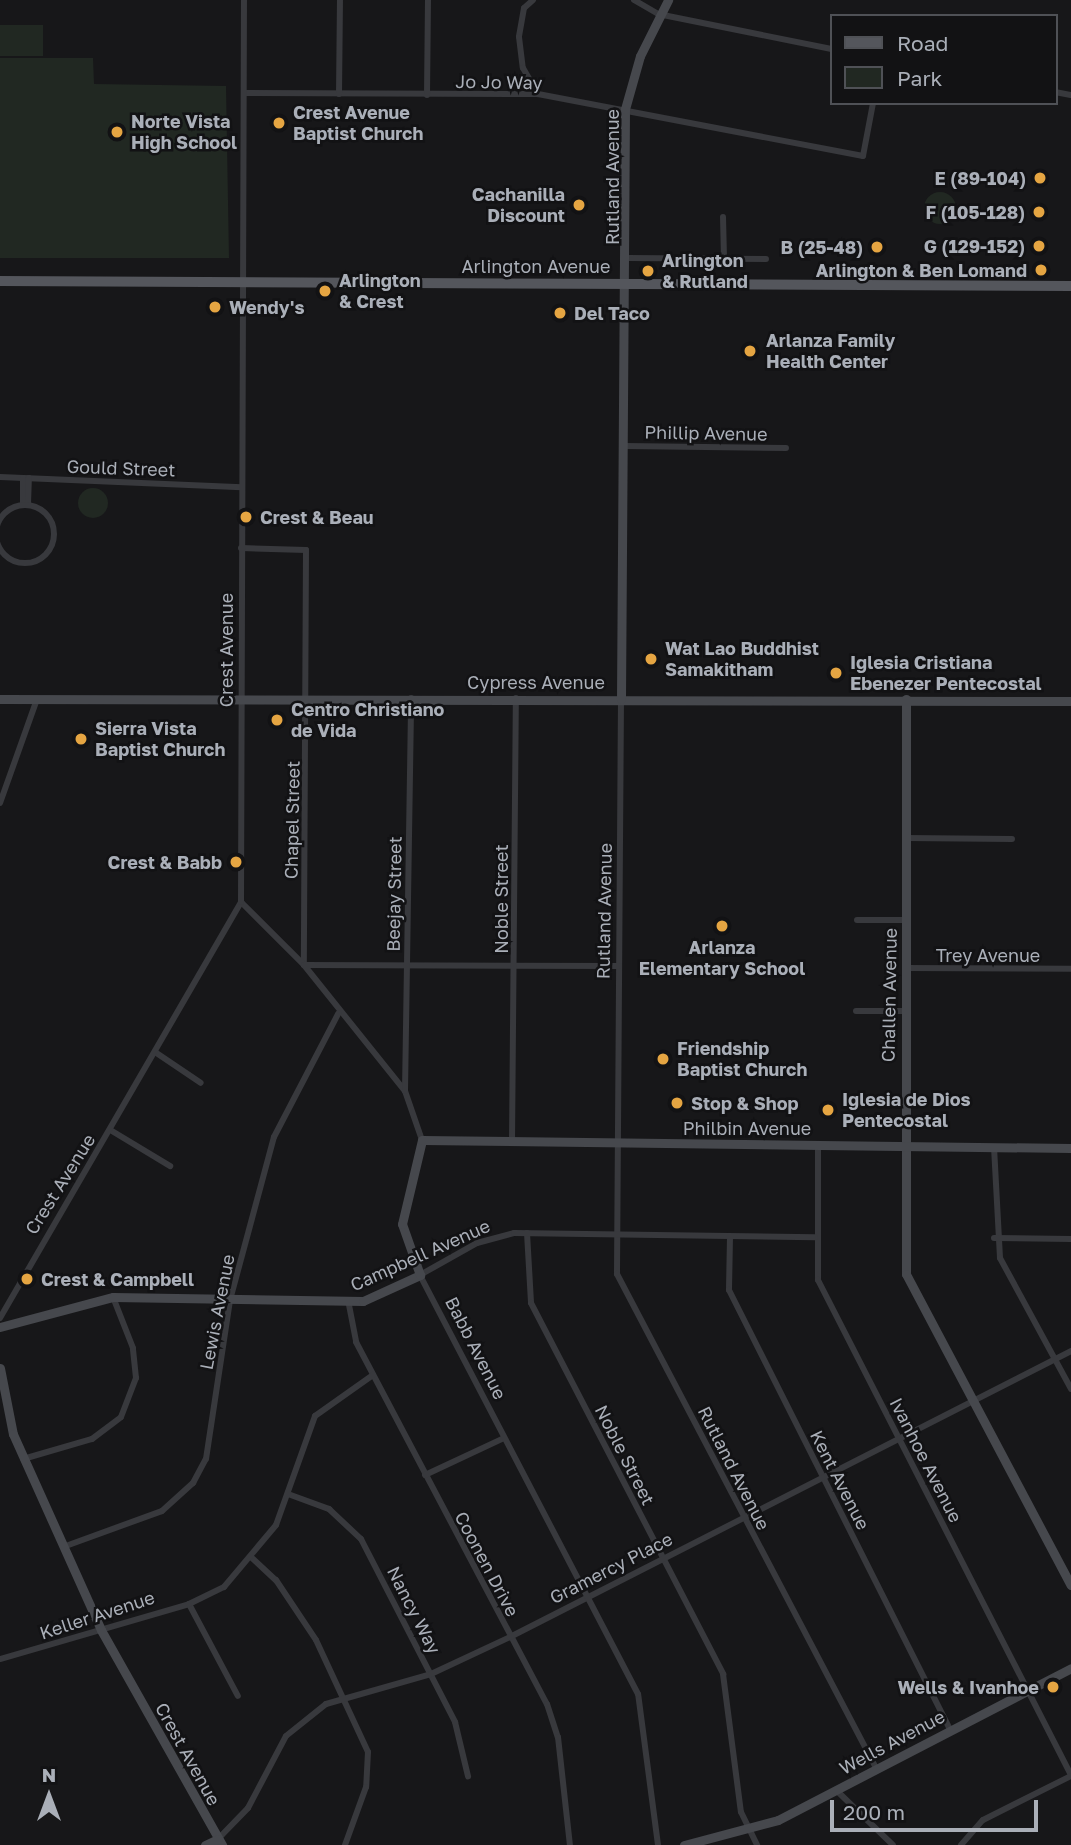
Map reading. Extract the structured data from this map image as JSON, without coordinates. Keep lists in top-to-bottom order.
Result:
{
  "streets": {
    "main road": ["Arlington Avenue"],
    "street": [
      "Jo Jo Way",
      "Rutland Avenue",
      "Phillip Avenue",
      "Gould Street",
      "Crest Avenue",
      "Cypress Avenue",
      "Chapel Street",
      "Beejay Street",
      "Noble Street",
      "Trey Avenue",
      "Challen Avenue",
      "Philbin Avenue",
      "Campbell Avenue",
      "Lewis Avenue",
      "Babb Avenue",
      "Ivanhoe Avenue",
      "Kent Avenue",
      "Coonen Drive",
      "Gramercy Place",
      "Nancy Way",
      "Keller Avenue",
      "Wells Avenue"
    ]
  },
  "crossings": [
    ["Jo Jo Way", "Rutland Avenue"],
    ["Jo Jo Way", "Crest Avenue"],
    ["Rutland Avenue", "Arlington Avenue"],
    ["Rutland Avenue", "Phillip Avenue"],
    ["Rutland Avenue", "Cypress Avenue"],
    ["Rutland Avenue", "Philbin Avenue"],
    ["Rutland Avenue", "Campbell Avenue"],
    ["Rutland Avenue", "Gramercy Place"],
    ["Rutland Avenue", "Wells Avenue"],
    ["Arlington Avenue", "Crest Avenue"],
    ["Gould Street", "Crest Avenue"],
    ["Crest Avenue", "Cypress Avenue"],
    ["Crest Avenue", "Chapel Street"],
    ["Crest Avenue", "Lewis Avenue"],
    ["Crest Avenue", "Gramercy Place"],
    ["Crest Avenue", "Keller Avenue"],
    ["Cypress Avenue", "Chapel Street"],
    ["Cypress Avenue", "Beejay Street"],
    ["Cypress Avenue", "Noble Street"],
    ["Cypress Avenue", "Challen Avenue"],
    ["Noble Street", "Philbin Avenue"],
    ["Noble Street", "Campbell Avenue"],
    ["Noble Street", "Gramercy Place"],
    ["Noble Street", "Wells Avenue"],
    ["Trey Avenue", "Challen Avenue"],
    ["Challen Avenue", "Philbin Avenue"],
    ["Challen Avenue", "Gramercy Place"],
    ["Philbin Avenue", "Babb Avenue"],
    ["Philbin Avenue", "Ivanhoe Avenue"],
    ["Campbell Avenue", "Lewis Avenue"],
    ["Campbell Avenue", "Babb Avenue"],
    ["Campbell Avenue", "Ivanhoe Avenue"],
    ["Campbell Avenue", "Kent Avenue"],
    ["Campbell Avenue", "Coonen Drive"],
    ["Babb Avenue", "Gramercy Place"],
    ["Ivanhoe Avenue", "Gramercy Place"],
    ["Ivanhoe Avenue", "Wells Avenue"],
    ["Kent Avenue", "Gramercy Place"],
    ["Kent Avenue", "Wells Avenue"],
    ["Coonen Drive", "Gramercy Place"],
    ["Coonen Drive", "Keller Avenue"],
    ["Gramercy Place", "Nancy Way"],
    ["Nancy Way", "Keller Avenue"]
  ],
  "places": [
    "Crest Avenue Baptist Church",
    "Norte Vista High School",
    "E (89-104)",
    "Cachanilla Discount",
    "F (105-128)",
    "G (129-152)",
    "B (25-48)",
    "Arlington & Ben Lomand",
    "Arlington & Rutland",
    "Arlington & Crest",
    "Wendy's",
    "Del Taco",
    "Arlanza Family Health Center",
    "Crest & Beau",
    "Wat Lao Buddhist Samakitham",
    "Iglesia Cristiana Ebenezer Pentecostal",
    "Centro Christiano de Vida",
    "Sierra Vista Baptist Church",
    "Crest & Babb",
    "Arlanza Elementary School",
    "Friendship Baptist Church",
    "Stop & Shop",
    "Iglesia de Dios Pentecostal",
    "Crest & Campbell",
    "Wells & Ivanhoe"
  ],
  "legend": ["Road", "Park"],
  "scale_bar": "200 m",
  "north": "top"
}
